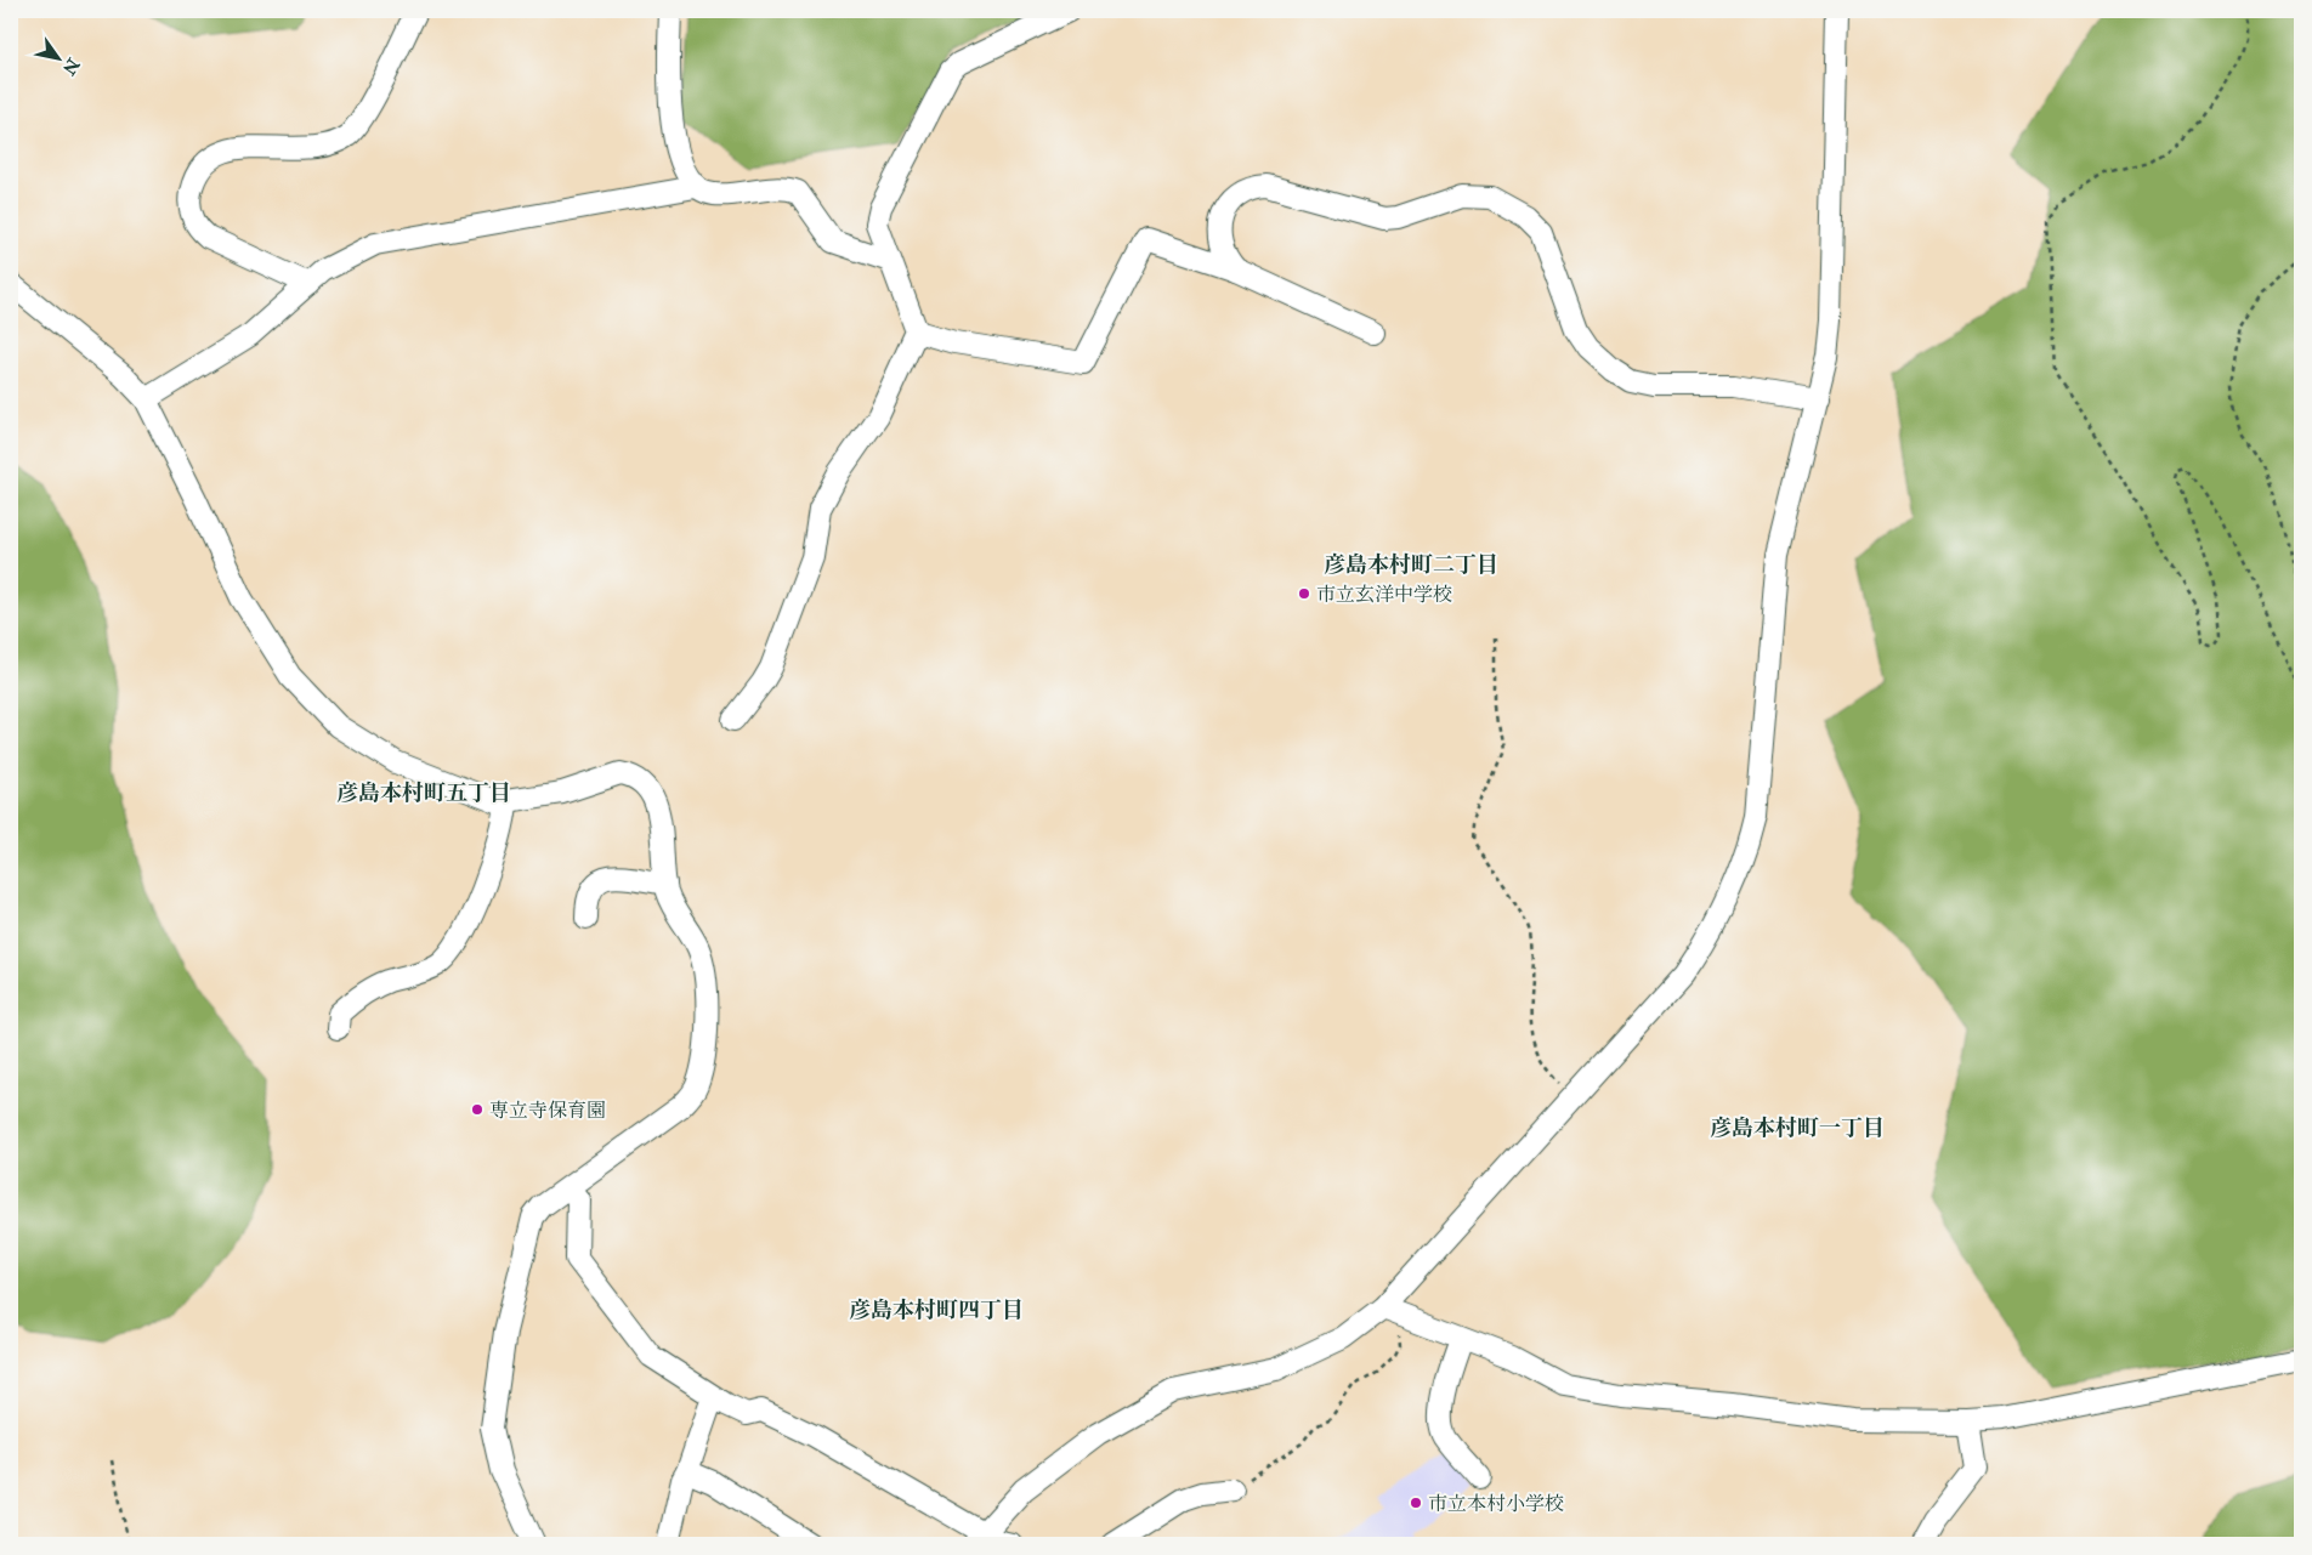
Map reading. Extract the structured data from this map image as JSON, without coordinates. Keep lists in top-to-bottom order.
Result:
{
  "districts": [
    "彦島本村町二丁目",
    "彦島本村町五丁目",
    "彦島本村町一丁目",
    "彦島本村町四丁目"
  ],
  "places": ["市立玄洋中学校", "専立寺保育園", "市立本村小学校"],
  "north": "bottom right"
}
